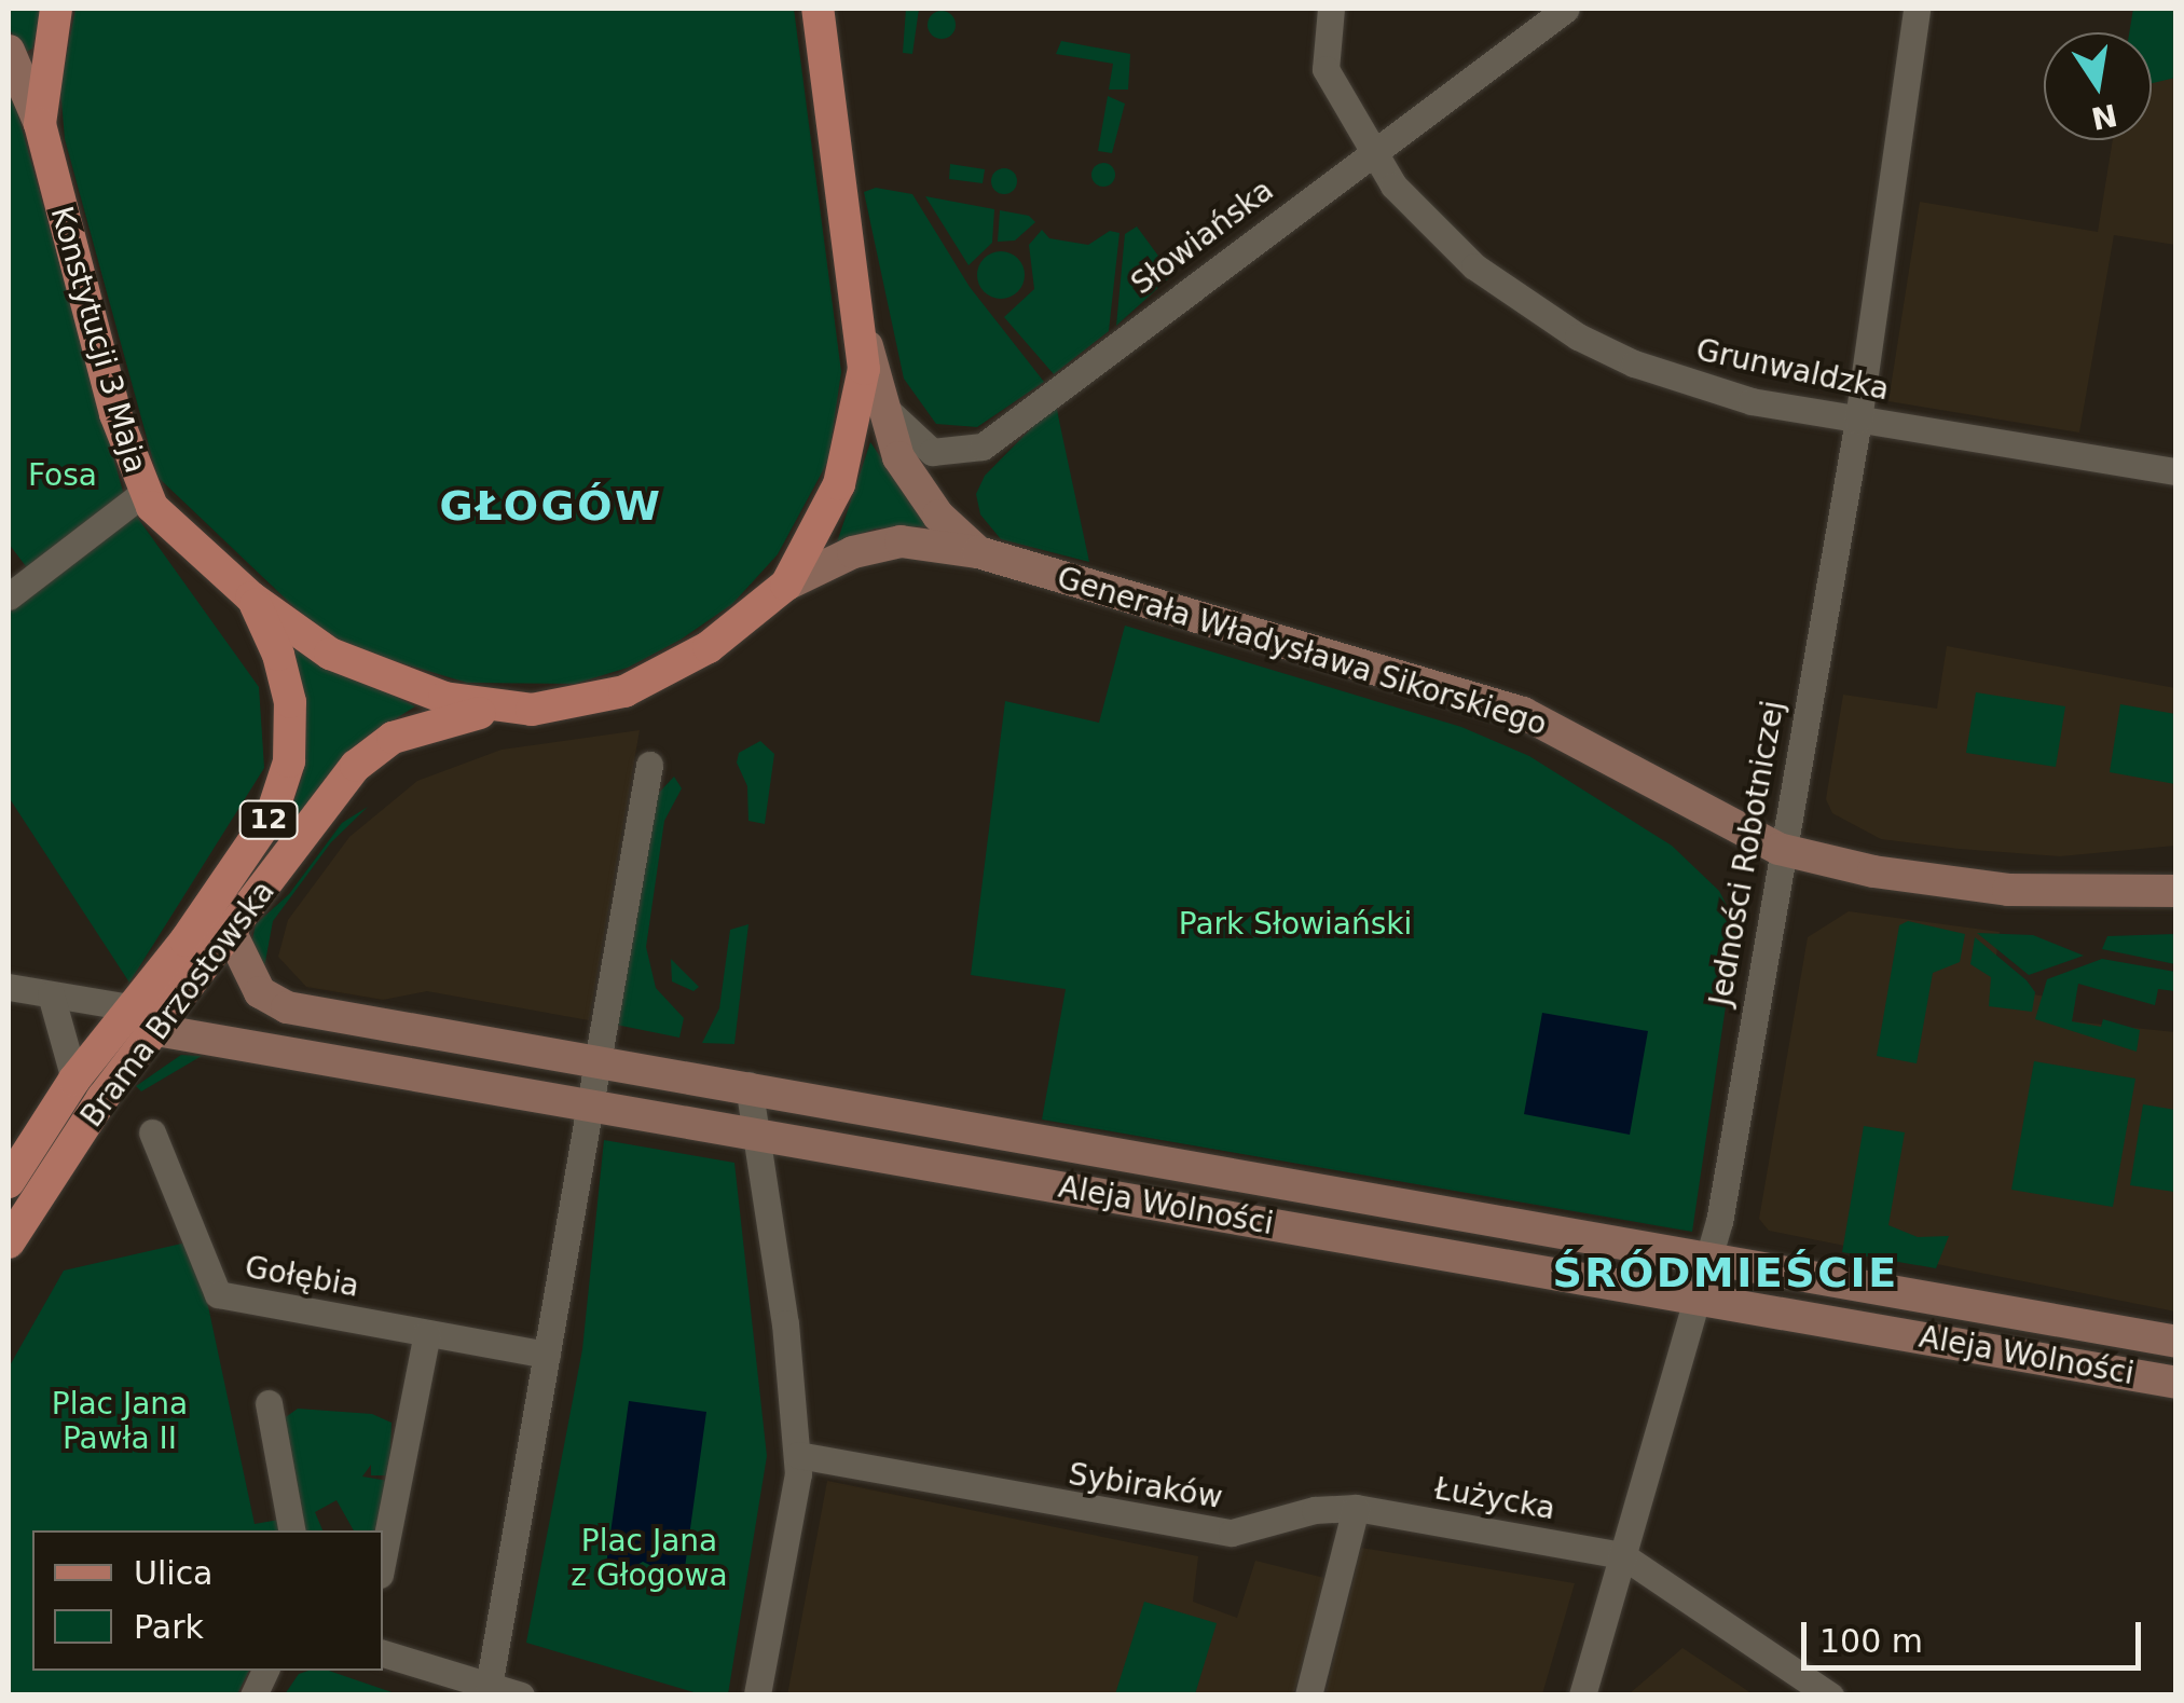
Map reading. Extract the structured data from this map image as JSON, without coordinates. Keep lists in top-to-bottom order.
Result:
{
  "streets": {
    "main road": ["Konstytucji 3 Maja", "12", "Brama Brzostowska"],
    "street": [
      "Słowiańska",
      "Grunwaldzka",
      "Generała Władysława Sikorskiego",
      "Jedności Robotniczej",
      "Aleja Wolności",
      "Gołębia",
      "Sybiraków",
      "Łużycka"
    ]
  },
  "crossings": [
    ["Słowiańska", "Grunwaldzka"],
    ["Konstytucji 3 Maja", "Generała Władysława Sikorskiego"],
    ["Konstytucji 3 Maja", "Brama Brzostowska"],
    ["Grunwaldzka", "Jedności Robotniczej"],
    ["Generała Władysława Sikorskiego", "Jedności Robotniczej"],
    ["Jedności Robotniczej", "Aleja Wolności"],
    ["Jedności Robotniczej", "Łużycka"],
    ["Brama Brzostowska", "Aleja Wolności"],
    ["Sybiraków", "Łużycka"]
  ],
  "districts": ["GŁOGÓW", "ŚRÓDMIEŚCIE"],
  "parks": [
    "Fosa",
    "Park Słowiański",
    "Plac Jana Pawła II",
    "Plac Jana z Głogowa"
  ],
  "legend": ["Ulica", "Park"],
  "scale_bar": "100 m",
  "north": "bottom"
}
